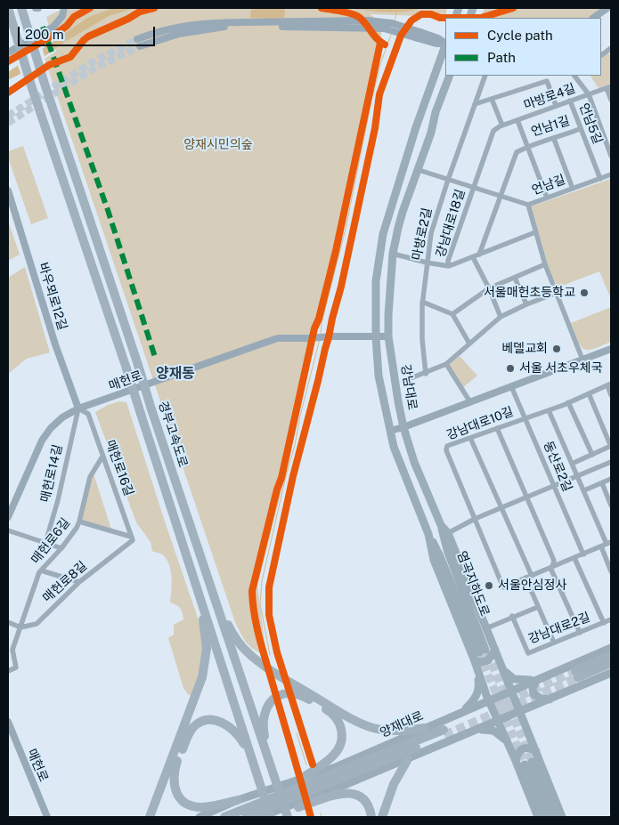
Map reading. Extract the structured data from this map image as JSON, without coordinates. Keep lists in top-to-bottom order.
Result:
{
  "streets": {
    "highway": ["경부고속도로", "양재대로"],
    "main road": ["강남대로", "염곡지하도로"],
    "street": [
      "마방로4길",
      "언남5길",
      "언남1길",
      "언남길",
      "강남대로18길",
      "마방로2길",
      "바우뫼로12길",
      "매헌로",
      "강남대로10길",
      "동산로2길",
      "매헌로16길",
      "매헌로14길",
      "매헌로6길",
      "매헌로8길",
      "강남대로2길"
    ]
  },
  "crossings": [
    ["마방로4길", "언남5길"],
    ["마방로4길", "언남1길"],
    ["언남5길", "언남1길"],
    ["언남5길", "언남길"],
    ["언남1길", "언남길"],
    ["언남길", "강남대로18길"],
    ["강남대로18길", "마방로2길"],
    ["강남대로18길", "강남대로"],
    ["바우뫼로12길", "매헌로"],
    ["바우뫼로12길", "매헌로16길"],
    ["바우뫼로12길", "매헌로14길"],
    ["매헌로", "강남대로"],
    ["매헌로", "매헌로16길"],
    ["매헌로", "매헌로14길"],
    ["강남대로", "염곡지하도로"],
    ["강남대로", "양재대로"],
    ["강남대로10길", "동산로2길"],
    ["매헌로16길", "매헌로14길"],
    ["매헌로16길", "매헌로6길"],
    ["매헌로16길", "매헌로8길"],
    ["매헌로6길", "매헌로8길"]
  ],
  "districts": ["양재동"],
  "parks": ["양재시민의숲"],
  "places": [
    "서울매헌초등학교",
    "베델교회",
    "서울 서초우체국",
    "서울안심정사"
  ],
  "legend": ["Cycle path", "Path"],
  "scale_bar": "200 m"
}
